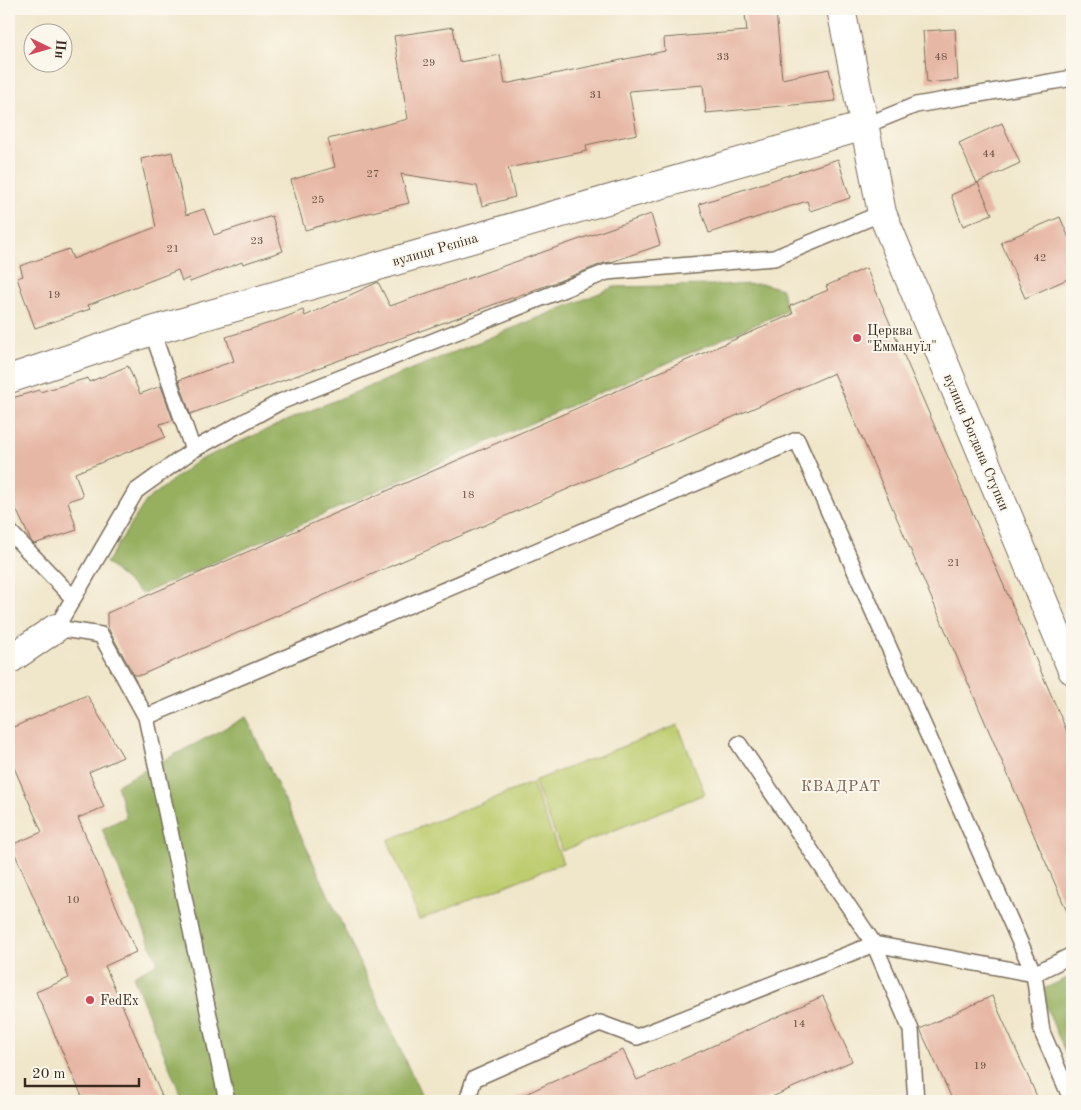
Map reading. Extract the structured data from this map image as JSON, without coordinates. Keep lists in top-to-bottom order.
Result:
{
  "streets": {
    "street": ["вулиця Рєпіна", "вулиця Богдана Ступки"]
  },
  "crossings": [
    ["вулиця Рєпіна", "вулиця Богдана Ступки"]
  ],
  "districts": ["КВАДРАТ"],
  "places": ["Церква \"Еммануїл\"", "FedEx"],
  "house_numbers": [
    "33",
    "48",
    "29",
    "31",
    "44",
    "27",
    "25",
    "23",
    "21",
    "42",
    "19",
    "18",
    "21",
    "10",
    "14",
    "19"
  ],
  "scale_bar": "20 m",
  "north": "right"
}
